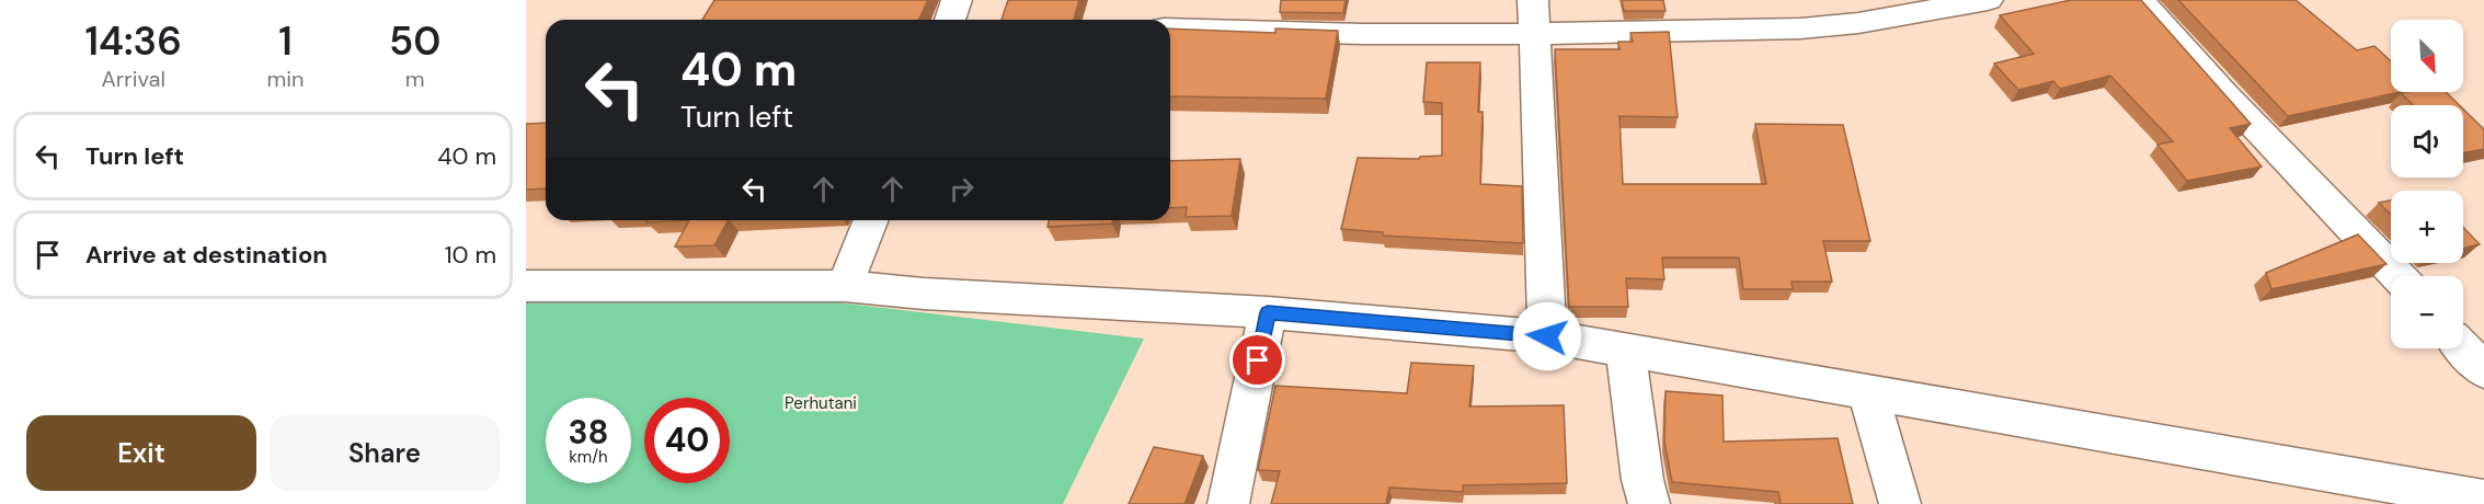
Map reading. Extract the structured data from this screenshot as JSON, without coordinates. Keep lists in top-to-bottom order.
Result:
{
  "parks": ["Perhutani"],
  "north": "bottom right",
  "page": {
    "eta": [
      "14:36",
      "Arrival",
      "1",
      "min",
      "50",
      "m"
    ],
    "map_buttons": ["+", "−"],
    "turn": ["40 m", "Turn left"],
    "list": [
      {
        "name": "Turn left",
        "value": "40 m"
      },
      {
        "name": "Arrive at destination",
        "value": "10 m"
      }
    ],
    "speed": "38 km/h",
    "limit": "40",
    "buttons": ["Exit", "Share"]
  }
}
